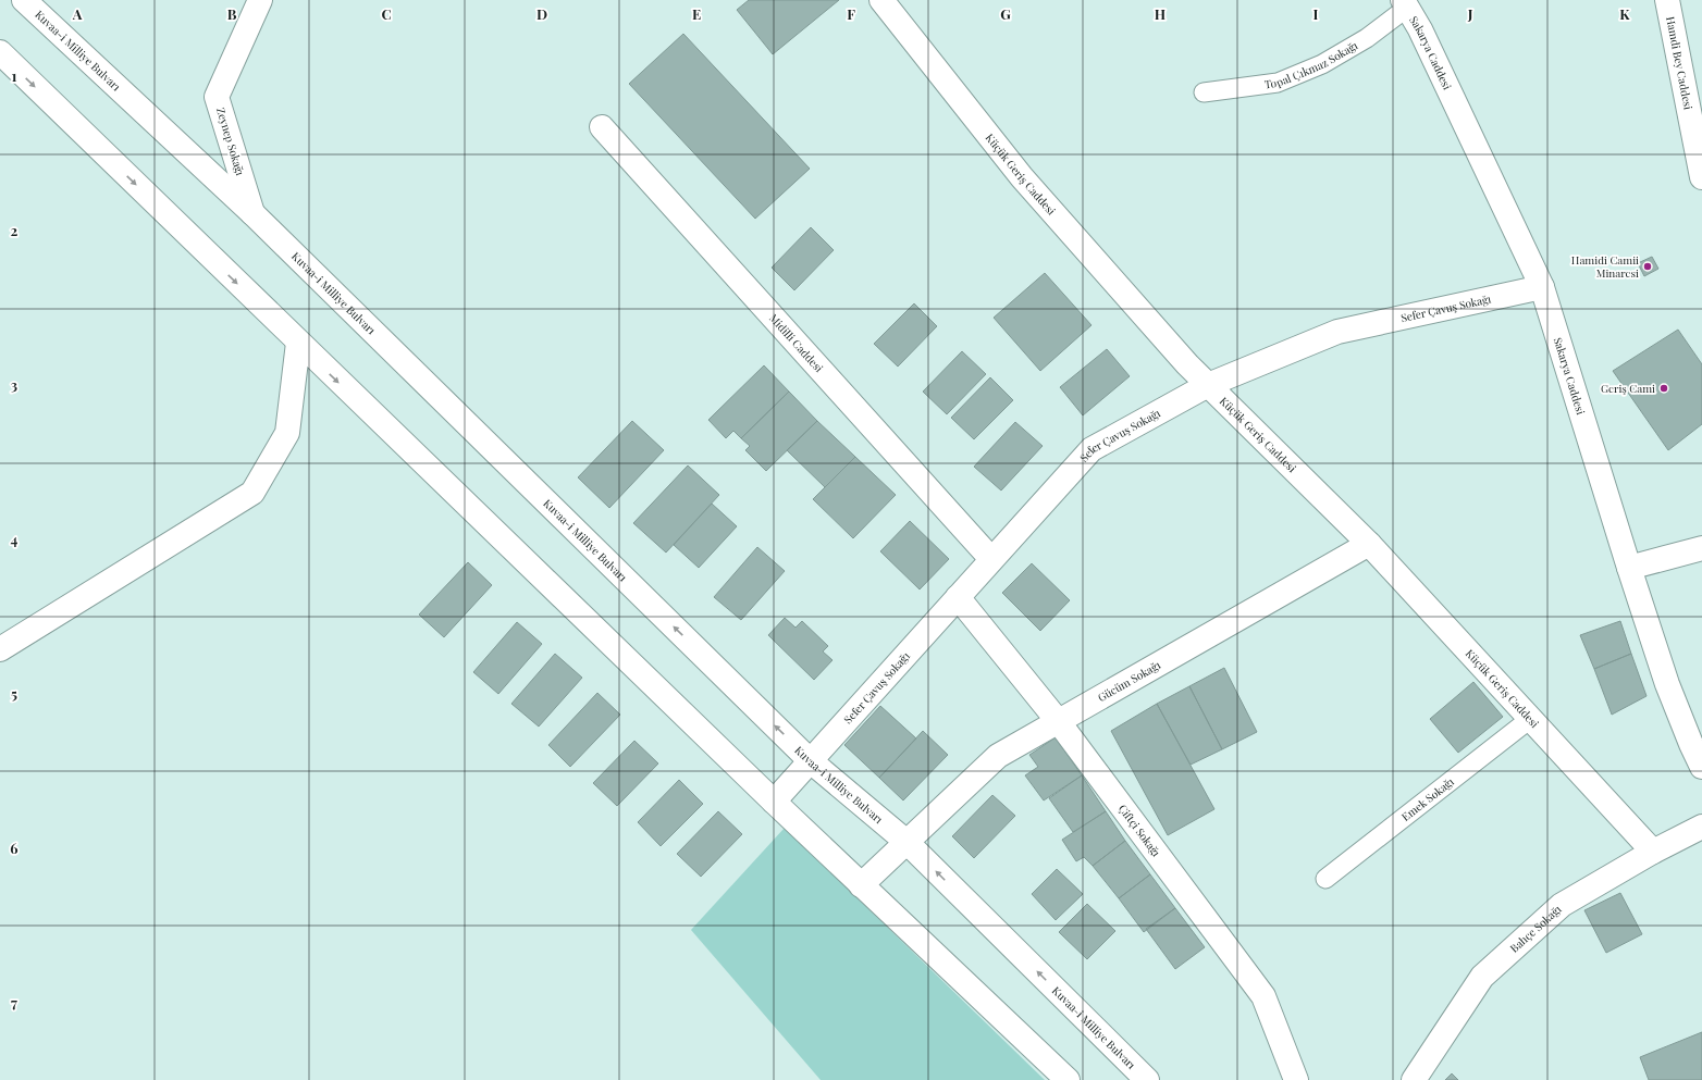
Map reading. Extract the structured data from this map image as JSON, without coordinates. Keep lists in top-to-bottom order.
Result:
{
  "streets": {
    "street": [
      "Kuvaa-i Milliye Bulvarı",
      "Sakarya Caddesi",
      "Hamdi Bey Caddesi",
      "Zeynep Sokağı",
      "Küçük Geriş Caddesi",
      "Sefer Çavuş Sokağı",
      "Midilli Caddesi",
      "Gücüm Sokağı",
      "Çiftçi Sokağı",
      "Bahçe Sokağı"
    ],
    "lane": ["Topal Çıkmaz Sokağı", "Emek Sokağı"]
  },
  "crossings": [
    ["Kuvaa-i Milliye Bulvarı", "Zeynep Sokağı"],
    ["Kuvaa-i Milliye Bulvarı", "Sefer Çavuş Sokağı"],
    ["Kuvaa-i Milliye Bulvarı", "Gücüm Sokağı"],
    ["Sakarya Caddesi", "Topal Çıkmaz Sokağı"],
    ["Sakarya Caddesi", "Sefer Çavuş Sokağı"],
    ["Küçük Geriş Caddesi", "Sefer Çavuş Sokağı"],
    ["Küçük Geriş Caddesi", "Gücüm Sokağı"],
    ["Küçük Geriş Caddesi", "Emek Sokağı"],
    ["Küçük Geriş Caddesi", "Bahçe Sokağı"],
    ["Sefer Çavuş Sokağı", "Midilli Caddesi"],
    ["Sefer Çavuş Sokağı", "Çiftçi Sokağı"],
    ["Gücüm Sokağı", "Çiftçi Sokağı"]
  ],
  "places": ["Hamidi Camii Minaresi", "Geriş Cami"],
  "grid": {
    "columns": [
      "A",
      "B",
      "C",
      "D",
      "E",
      "F",
      "G",
      "H",
      "I",
      "J",
      "K"
    ],
    "rows": [
      "1",
      "2",
      "3",
      "4",
      "5",
      "6",
      "7"
    ]
  }
}
